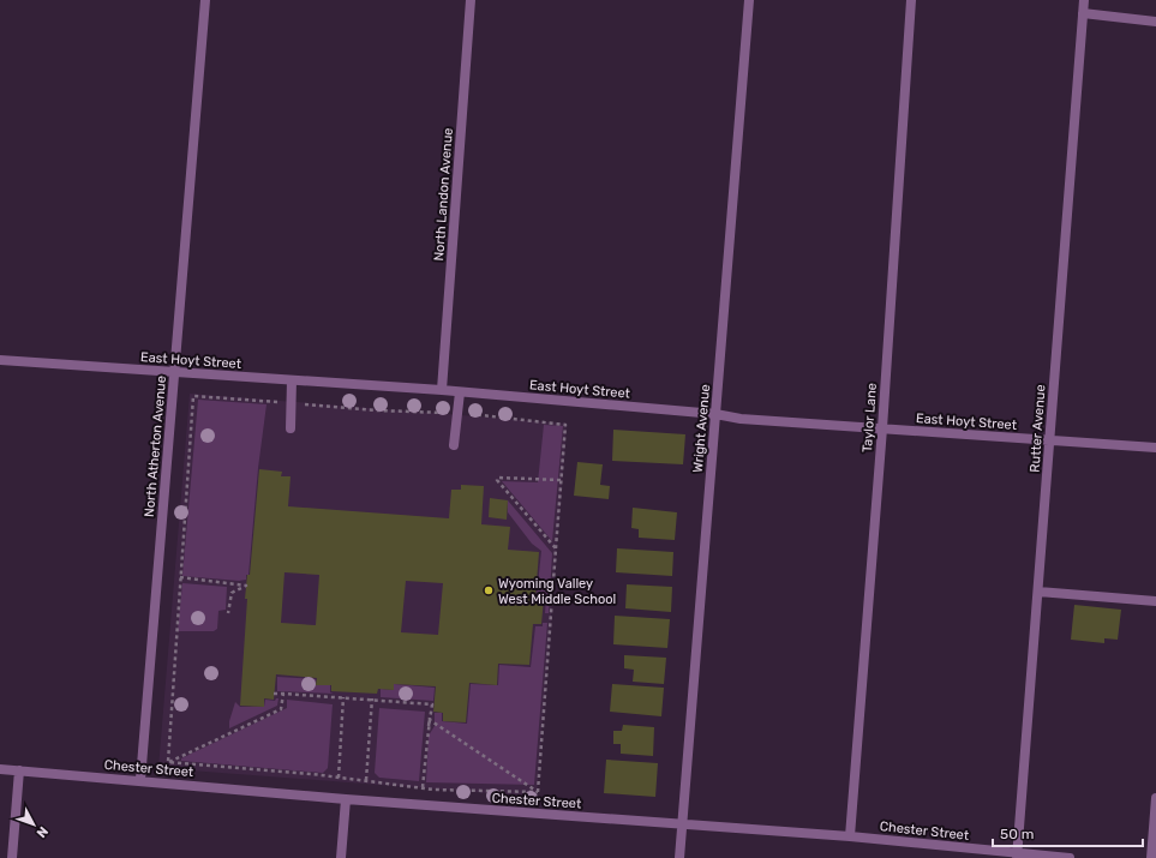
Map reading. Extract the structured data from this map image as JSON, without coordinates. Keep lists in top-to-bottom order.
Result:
{
  "streets": {
    "street": [
      "North Landon Avenue",
      "East Hoyt Street",
      "Taylor Lane",
      "Wright Avenue",
      "Rutter Avenue",
      "North Atherton Avenue",
      "Chester Street"
    ]
  },
  "crossings": [
    ["North Landon Avenue", "East Hoyt Street"],
    ["East Hoyt Street", "Taylor Lane"],
    ["East Hoyt Street", "Wright Avenue"],
    ["East Hoyt Street", "Rutter Avenue"],
    ["East Hoyt Street", "North Atherton Avenue"],
    ["Taylor Lane", "Chester Street"],
    ["Wright Avenue", "Chester Street"],
    ["Rutter Avenue", "Chester Street"],
    ["North Atherton Avenue", "Chester Street"]
  ],
  "places": ["Wyoming Valley West Middle School"],
  "scale_bar": "50 m",
  "north": "bottom right"
}
